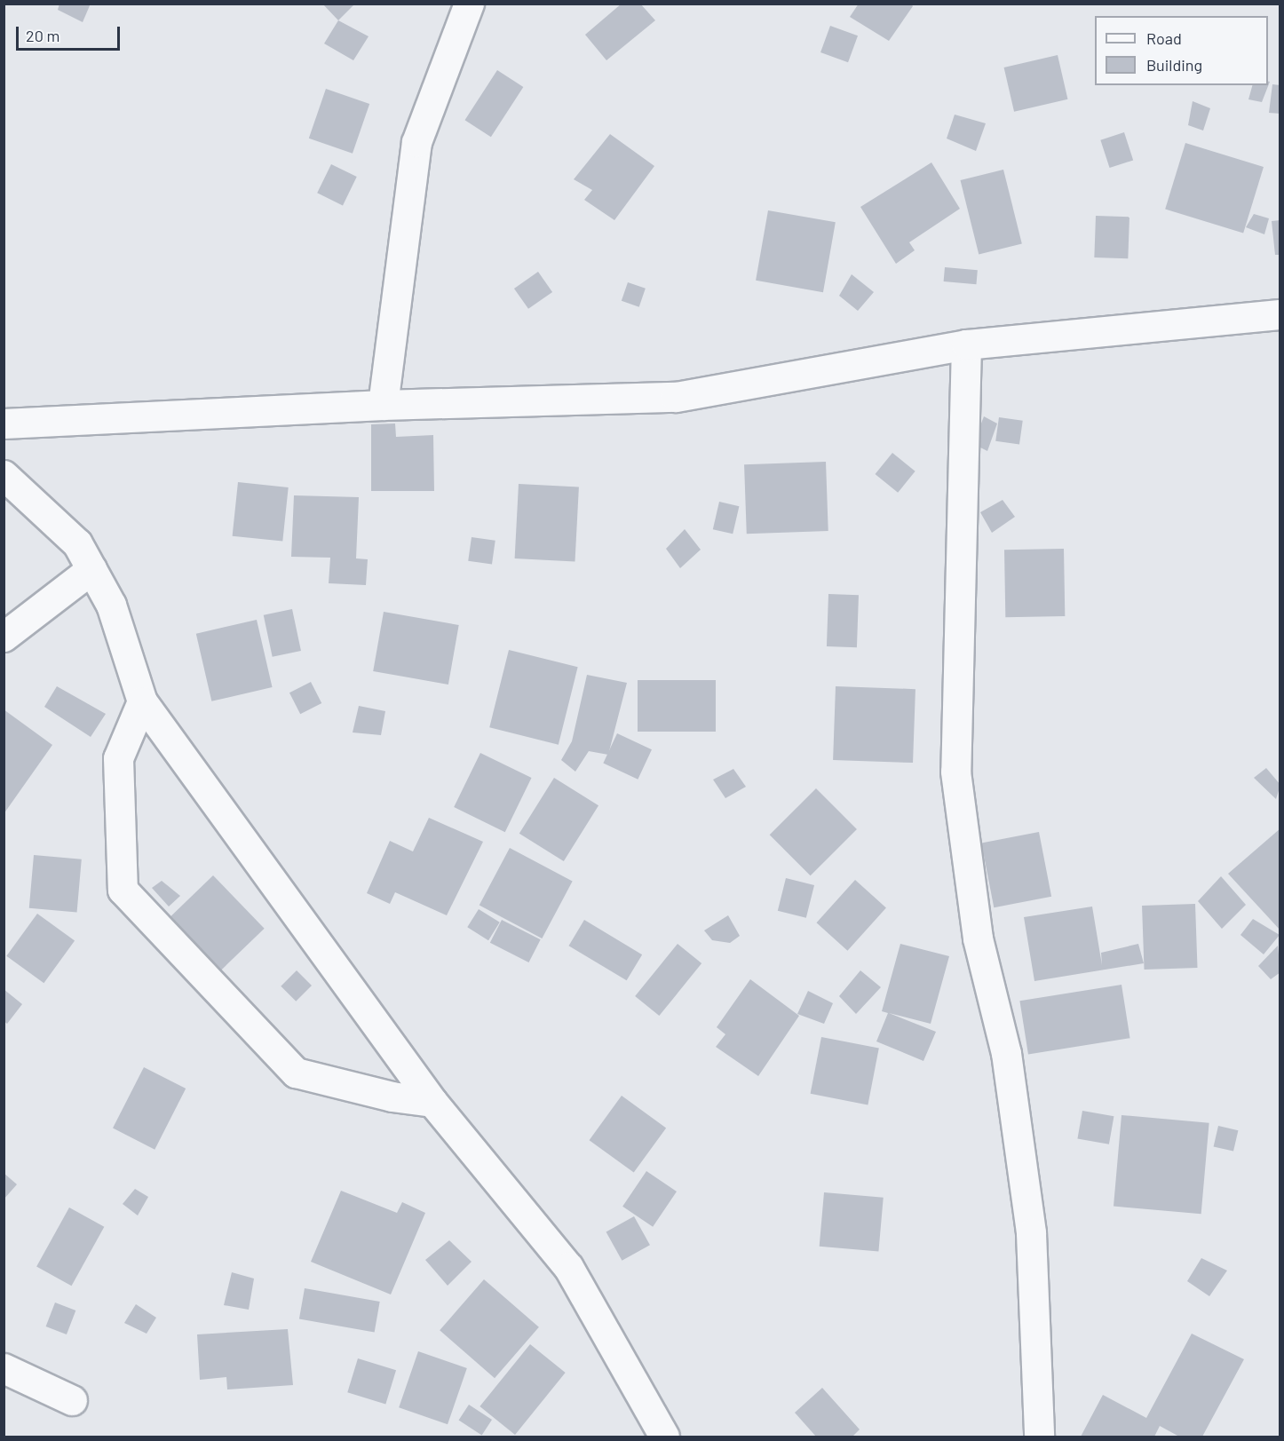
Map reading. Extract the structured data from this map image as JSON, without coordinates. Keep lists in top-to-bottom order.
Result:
{
  "legend": ["Road", "Building"],
  "scale_bar": "20 m"
}
